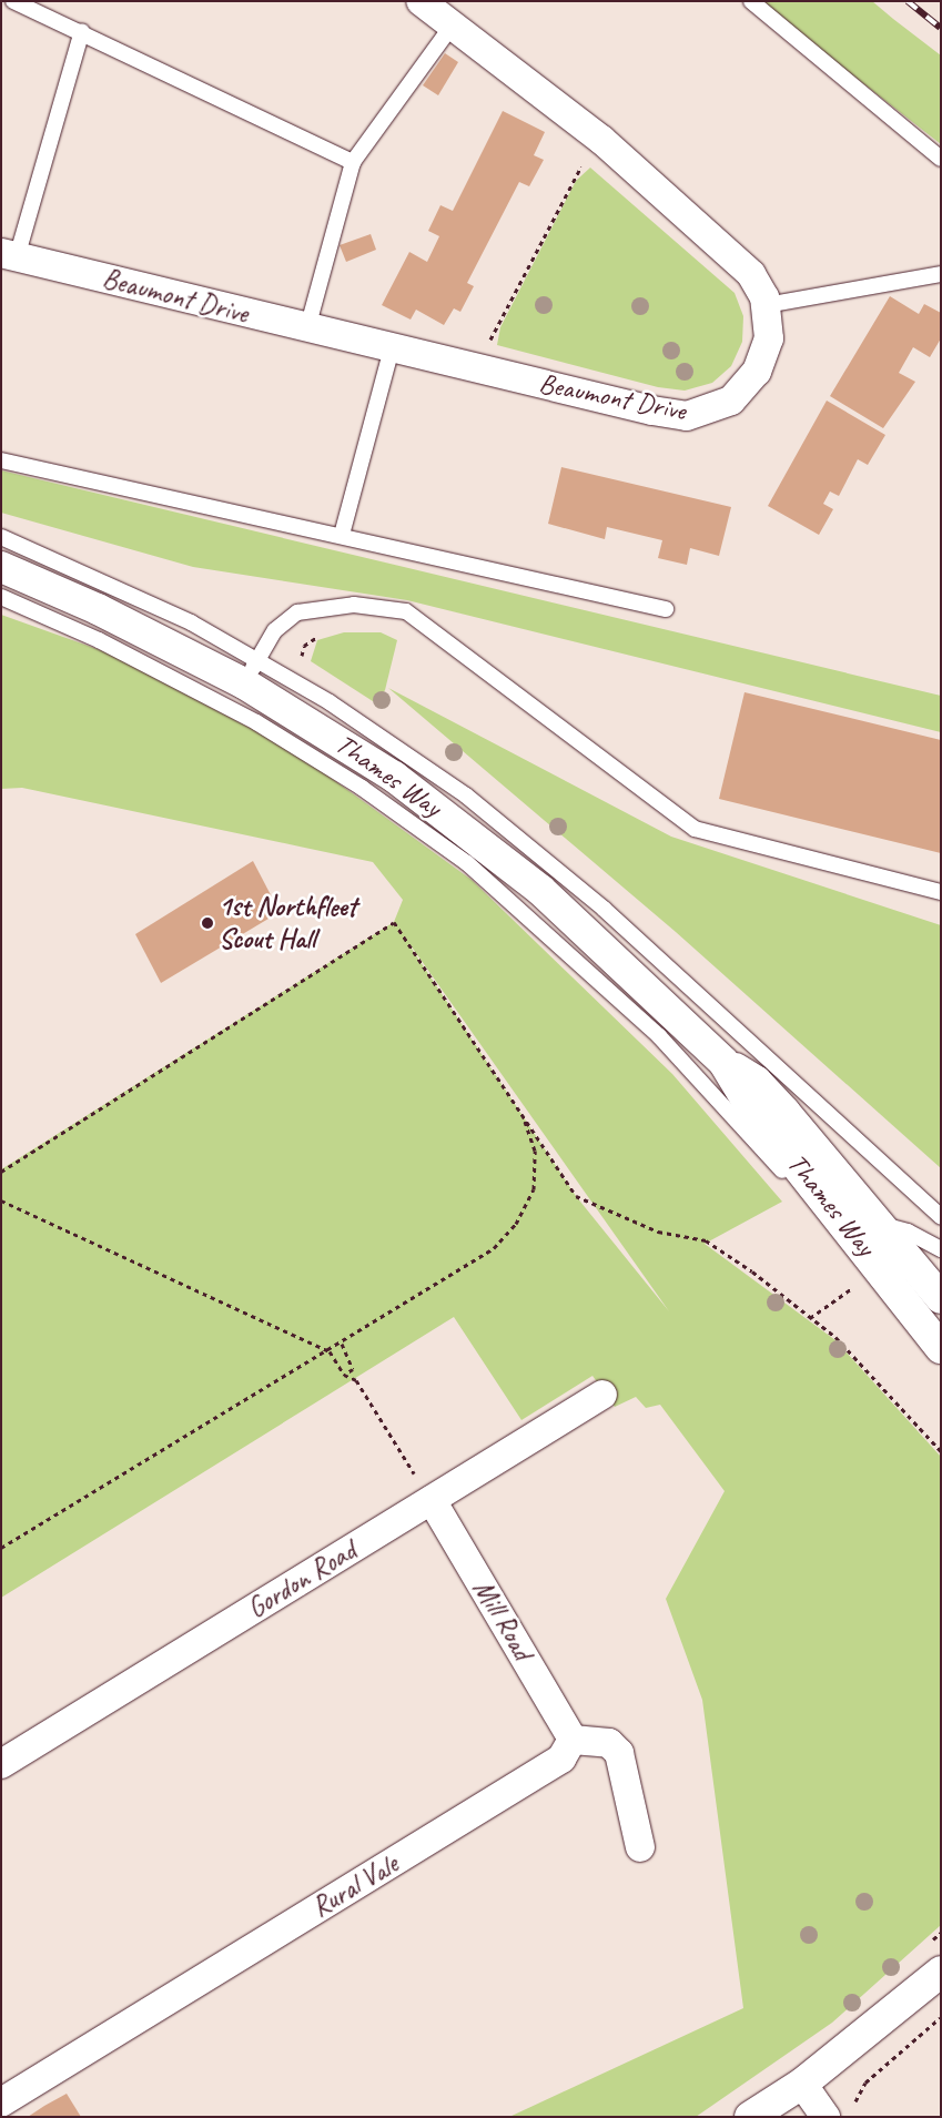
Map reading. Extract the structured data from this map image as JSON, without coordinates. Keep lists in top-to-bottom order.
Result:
{
  "streets": {
    "main road": ["Thames Way"],
    "street": [
      "Beaumont Drive",
      "Gordon Road",
      "Mill Road",
      "Rural Vale"
    ]
  },
  "crossings": [
    ["Gordon Road", "Mill Road"],
    ["Mill Road", "Rural Vale"]
  ],
  "places": ["1st Northfleet Scout Hall"]
}
